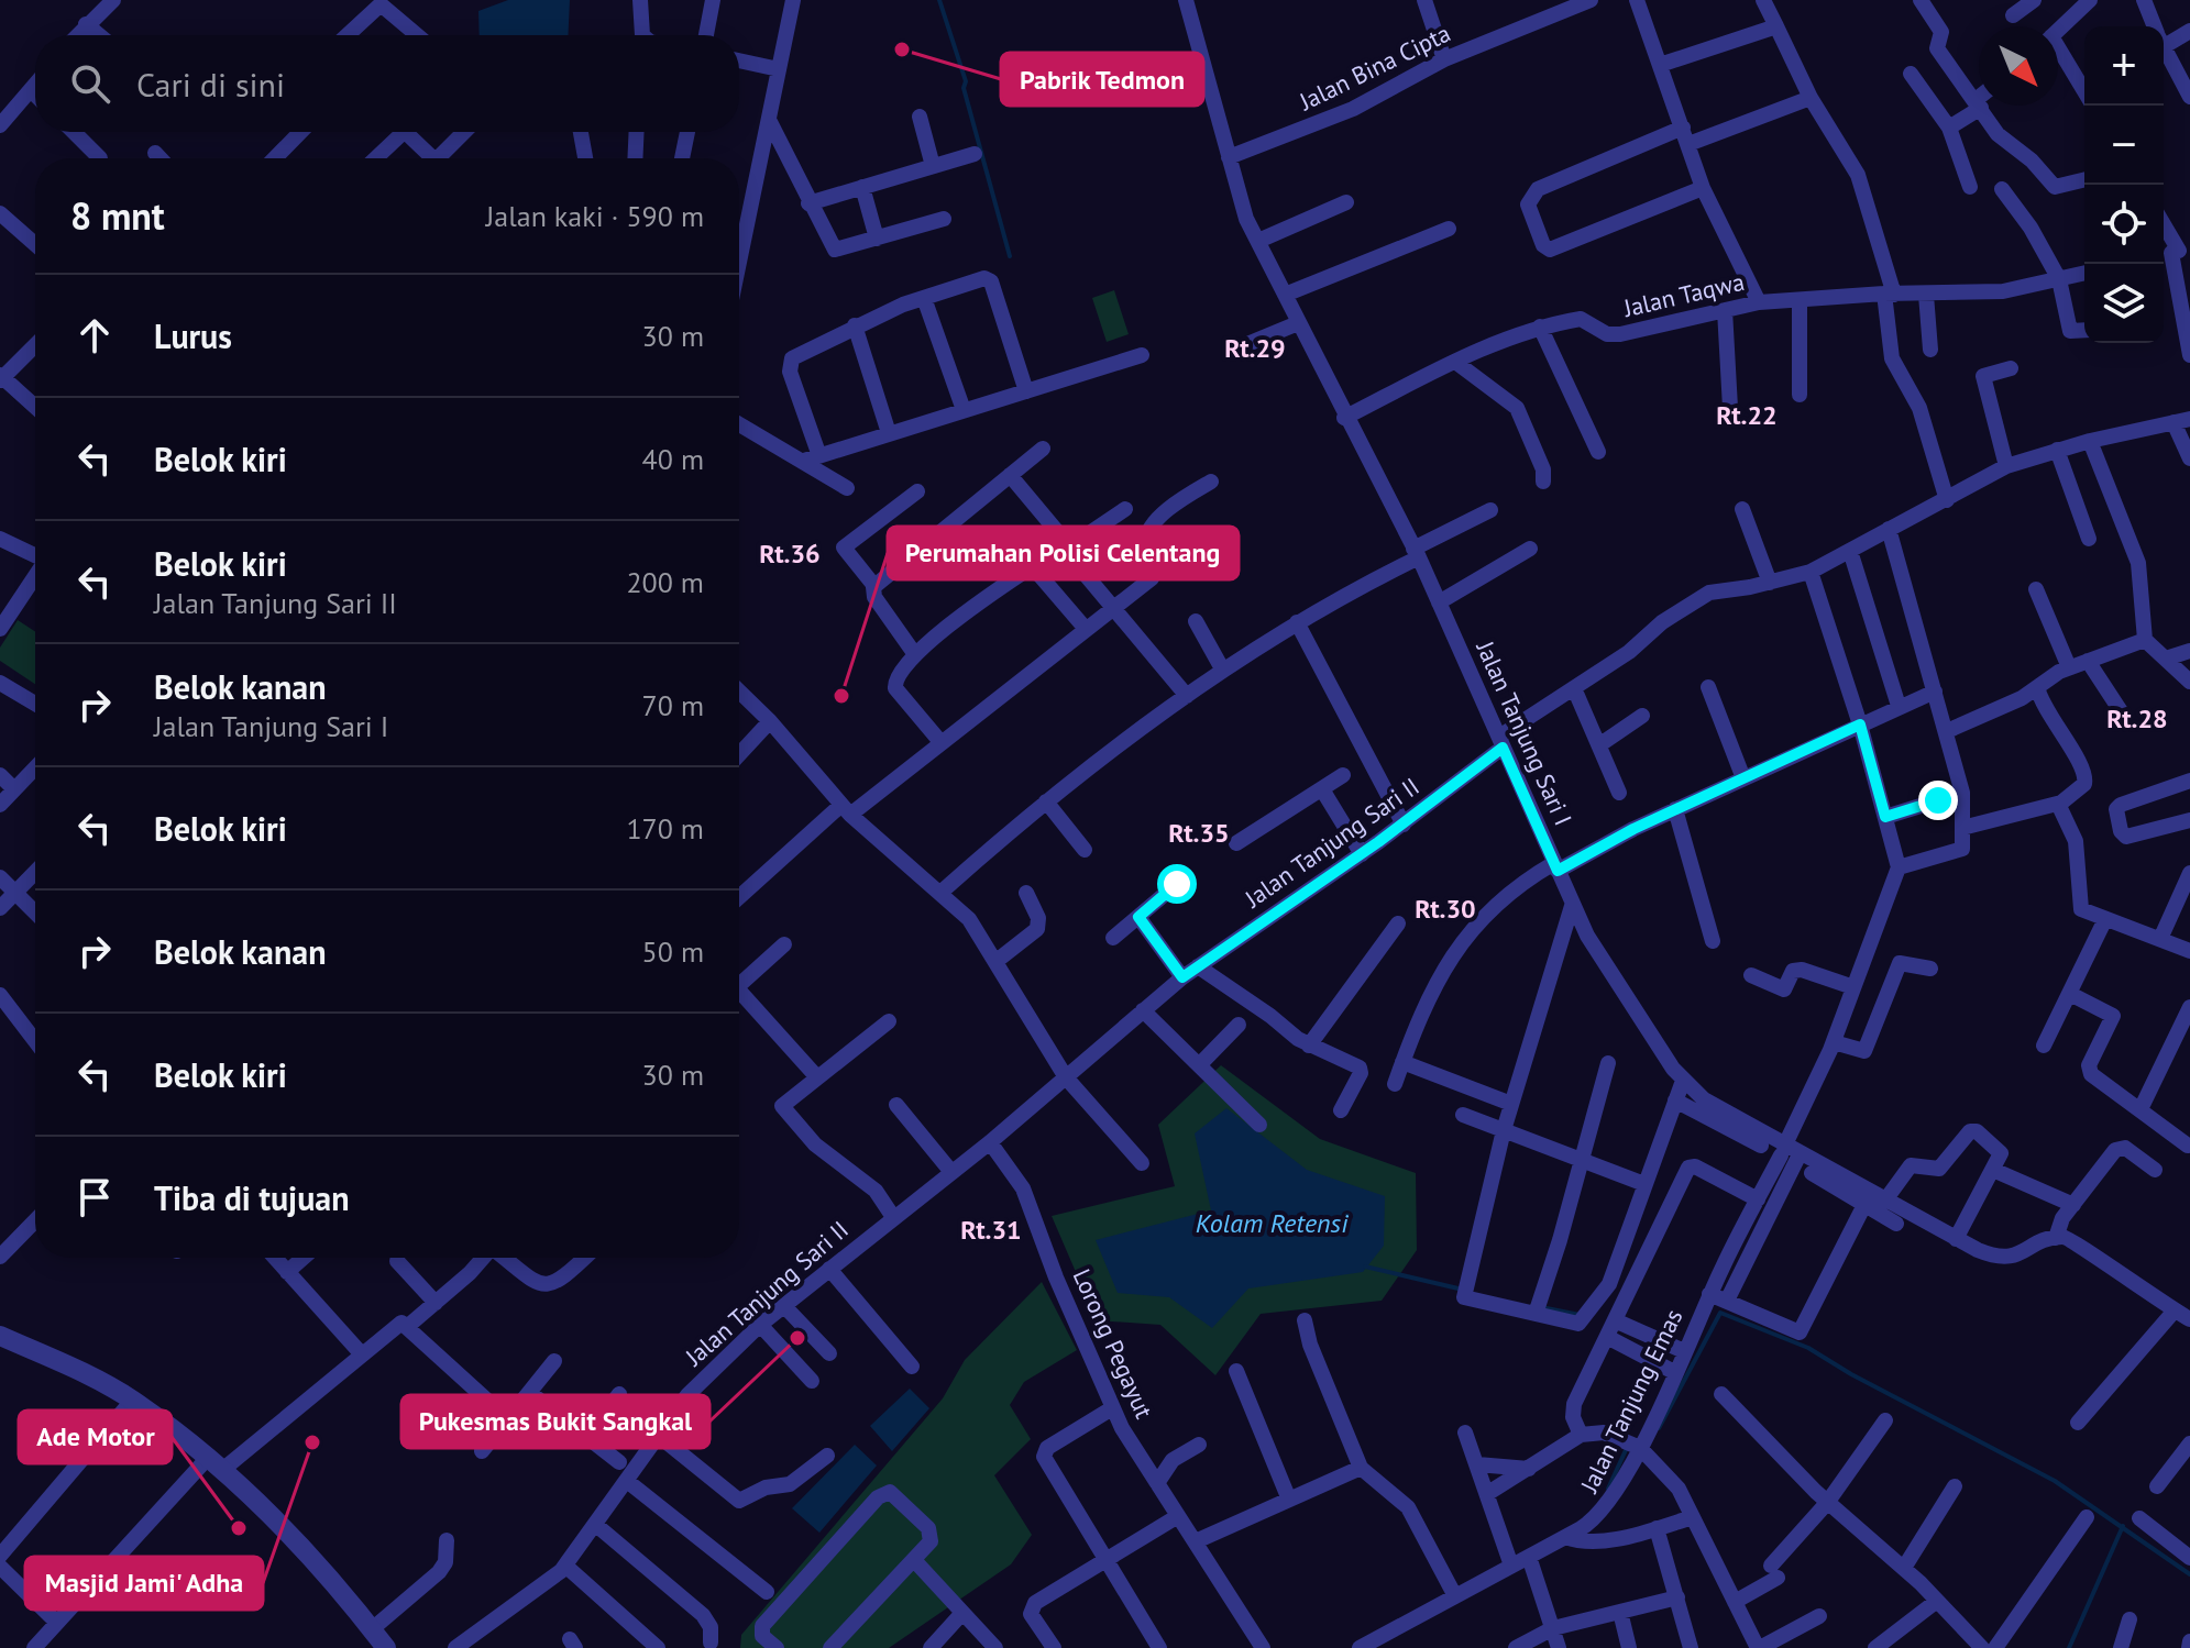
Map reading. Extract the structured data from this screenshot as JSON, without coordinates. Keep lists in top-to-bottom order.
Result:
{
  "streets": {
    "street": [
      "Jalan Bina Cipta",
      "Jalan Taqwa",
      "Jalan Tanjung Sari I",
      "Jalan Tanjung Sari II",
      "Lorong Pegayut",
      "Jalan Tanjung Emas"
    ]
  },
  "crossings": [
    ["Jalan Bina Cipta", "Jalan Tanjung Sari I"],
    ["Jalan Taqwa", "Jalan Tanjung Sari I"],
    ["Jalan Tanjung Sari I", "Jalan Tanjung Sari II"],
    ["Jalan Tanjung Sari I", "Jalan Tanjung Emas"],
    ["Jalan Tanjung Sari II", "Lorong Pegayut"]
  ],
  "districts": [
    "Rt.29",
    "Rt.22",
    "Rt.36",
    "Rt.28",
    "Rt.35",
    "Rt.30",
    "Rt.31"
  ],
  "water": ["Kolam Retensi"],
  "places": [
    "Pabrik Tedmon",
    "Perumahan Polisi Celentang",
    "Pukesmas Bukit Sangkal",
    "Masjid Jami' Adha",
    "Ade Motor"
  ],
  "north": "bottom right",
  "page": {
    "map_buttons": ["+", "−"],
    "search": "Cari di sini",
    "heading": ["8 mnt", "Jalan kaki · 590 m"],
    "list": [
      ["Lurus", "30 m"],
      ["Belok kiri", "40 m"],
      ["Belok kiri", "Jalan Tanjung Sari II", "200 m"],
      ["Belok kanan", "Jalan Tanjung Sari I", "70 m"],
      ["Belok kiri", "170 m"],
      ["Belok kanan", "50 m"],
      ["Belok kiri", "30 m"],
      "Tiba di tujuan"
    ]
  }
}
